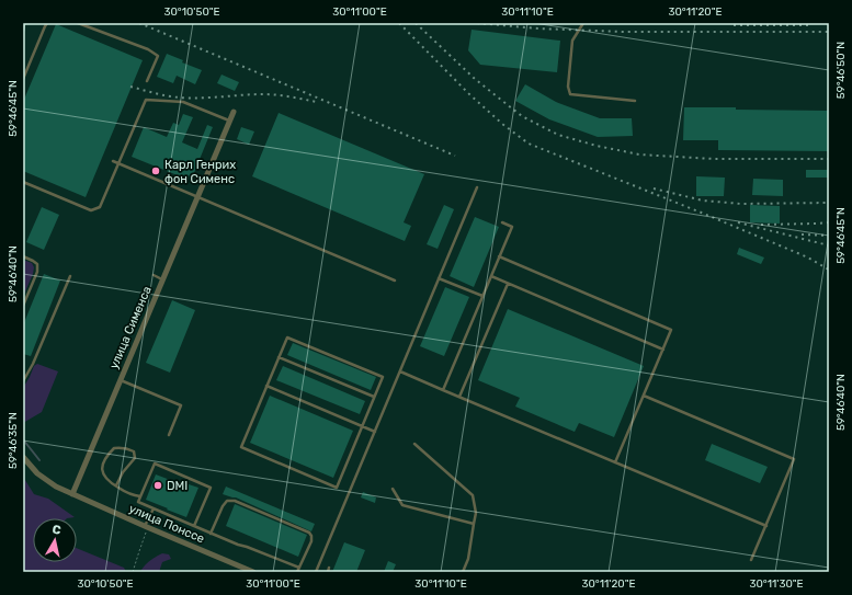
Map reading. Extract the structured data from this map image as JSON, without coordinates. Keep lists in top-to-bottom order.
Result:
{
  "streets": {
    "street": ["улица Сименса", "улица Понссе"]
  },
  "crossings": [
    ["улица Сименса", "улица Понссе"]
  ],
  "places": ["Карл Генрих фон Сименс", "DMI"],
  "north": "top",
  "coordinates": [
    "30°10'50\"E",
    "30°11'00\"E",
    "30°11'10\"E",
    "30°11'20\"E",
    "59°46'50\"N",
    "59°46'45\"N",
    "59°46'40\"N",
    "59°46'35\"N",
    "30°11'30\"E"
  ]
}
